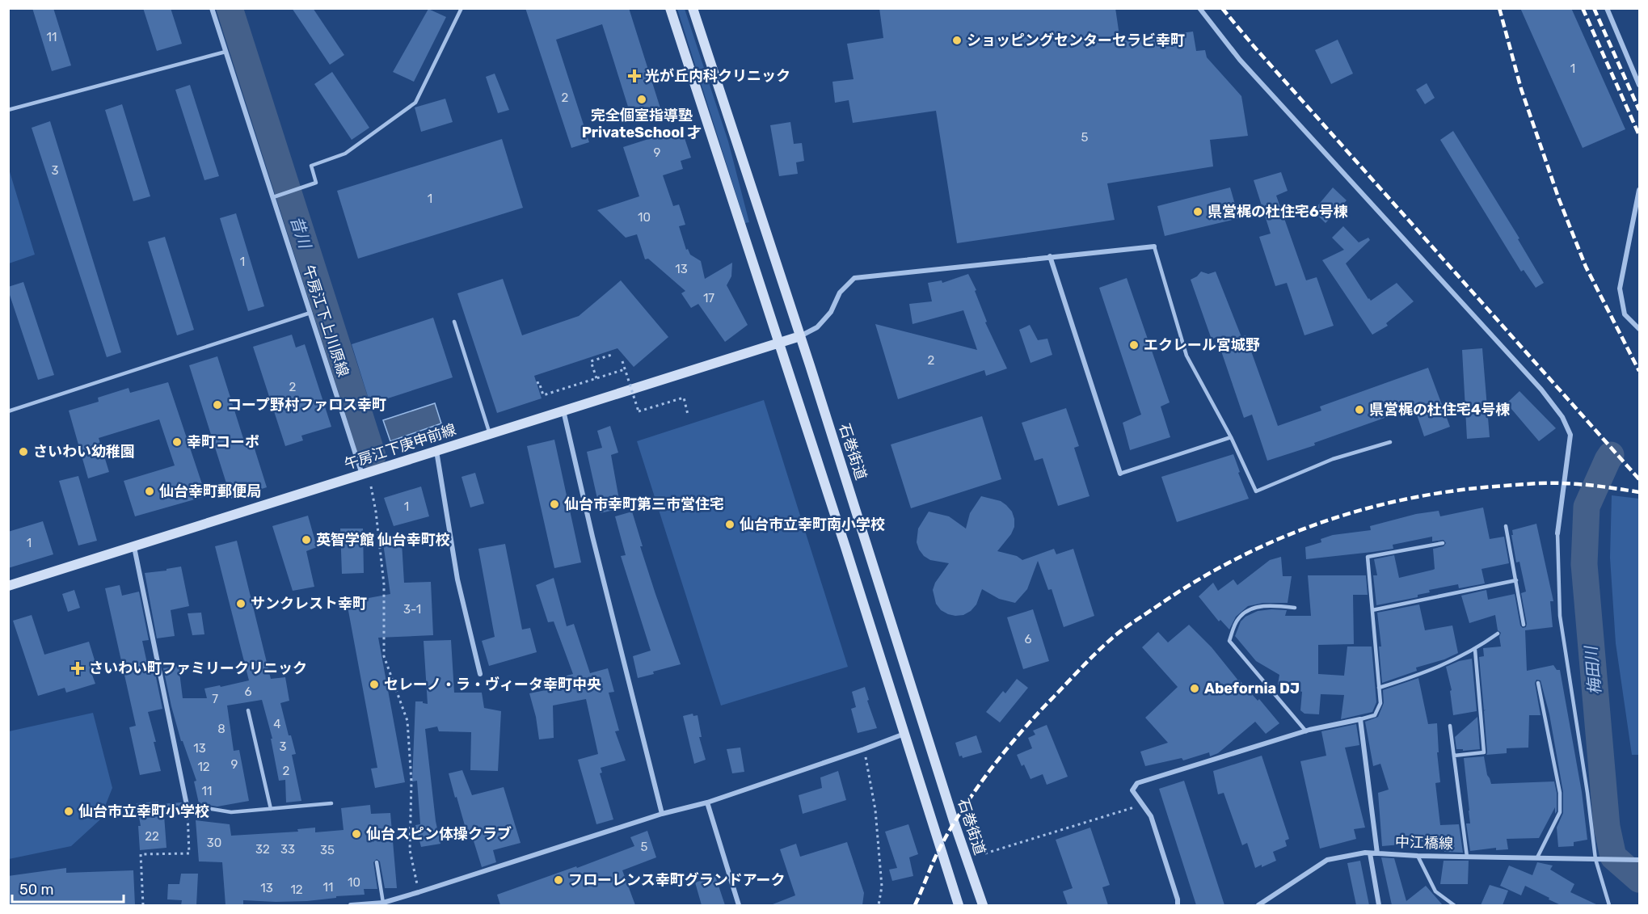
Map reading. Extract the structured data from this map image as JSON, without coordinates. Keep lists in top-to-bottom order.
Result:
{
  "streets": {
    "street": [
      "午房江下上川原線",
      "午房江下庚申前線",
      "石巻街道",
      "中江橋線"
    ]
  },
  "crossings": [
    ["午房江下上川原線", "午房江下庚申前線"],
    ["午房江下庚申前線", "石巻街道"]
  ],
  "water": ["昔川", "梅田川"],
  "places": {
    "other": [
      "ショッピングセンターセラビ幸町",
      "完全個室指導塾 PrivateSchool 才",
      "県営梶の杜住宅6号棟",
      "エクレール宮城野",
      "コープ野村ファロス幸町",
      "県営梶の杜住宅4号棟",
      "幸町コーポ",
      "さいわい幼稚園",
      "仙台幸町郵便局",
      "仙台市幸町第三市営住宅",
      "仙台市立幸町南小学校",
      "英智学館 仙台幸町校",
      "サンクレスト幸町",
      "セレーノ・ラ・ヴィータ幸町中央",
      "Abefornia DJ",
      "仙台市立幸町小学校",
      "仙台スピン体操クラブ",
      "フローレンス幸町グランドアーク"
    ],
    "health": ["光が丘内科クリニック", "さいわい町ファミリークリニック"]
  },
  "house_numbers": [
    "11",
    "1",
    "2",
    "5",
    "9",
    "3",
    "1",
    "10",
    "1",
    "13",
    "17",
    "2",
    "2",
    "1",
    "1",
    "3-1",
    "6",
    "6",
    "7",
    "4",
    "8",
    "3",
    "13",
    "9",
    "12",
    "2",
    "11",
    "22",
    "30",
    "5",
    "32",
    "33",
    "35",
    "10",
    "11",
    "13",
    "12"
  ],
  "scale_bar": "50 m"
}
